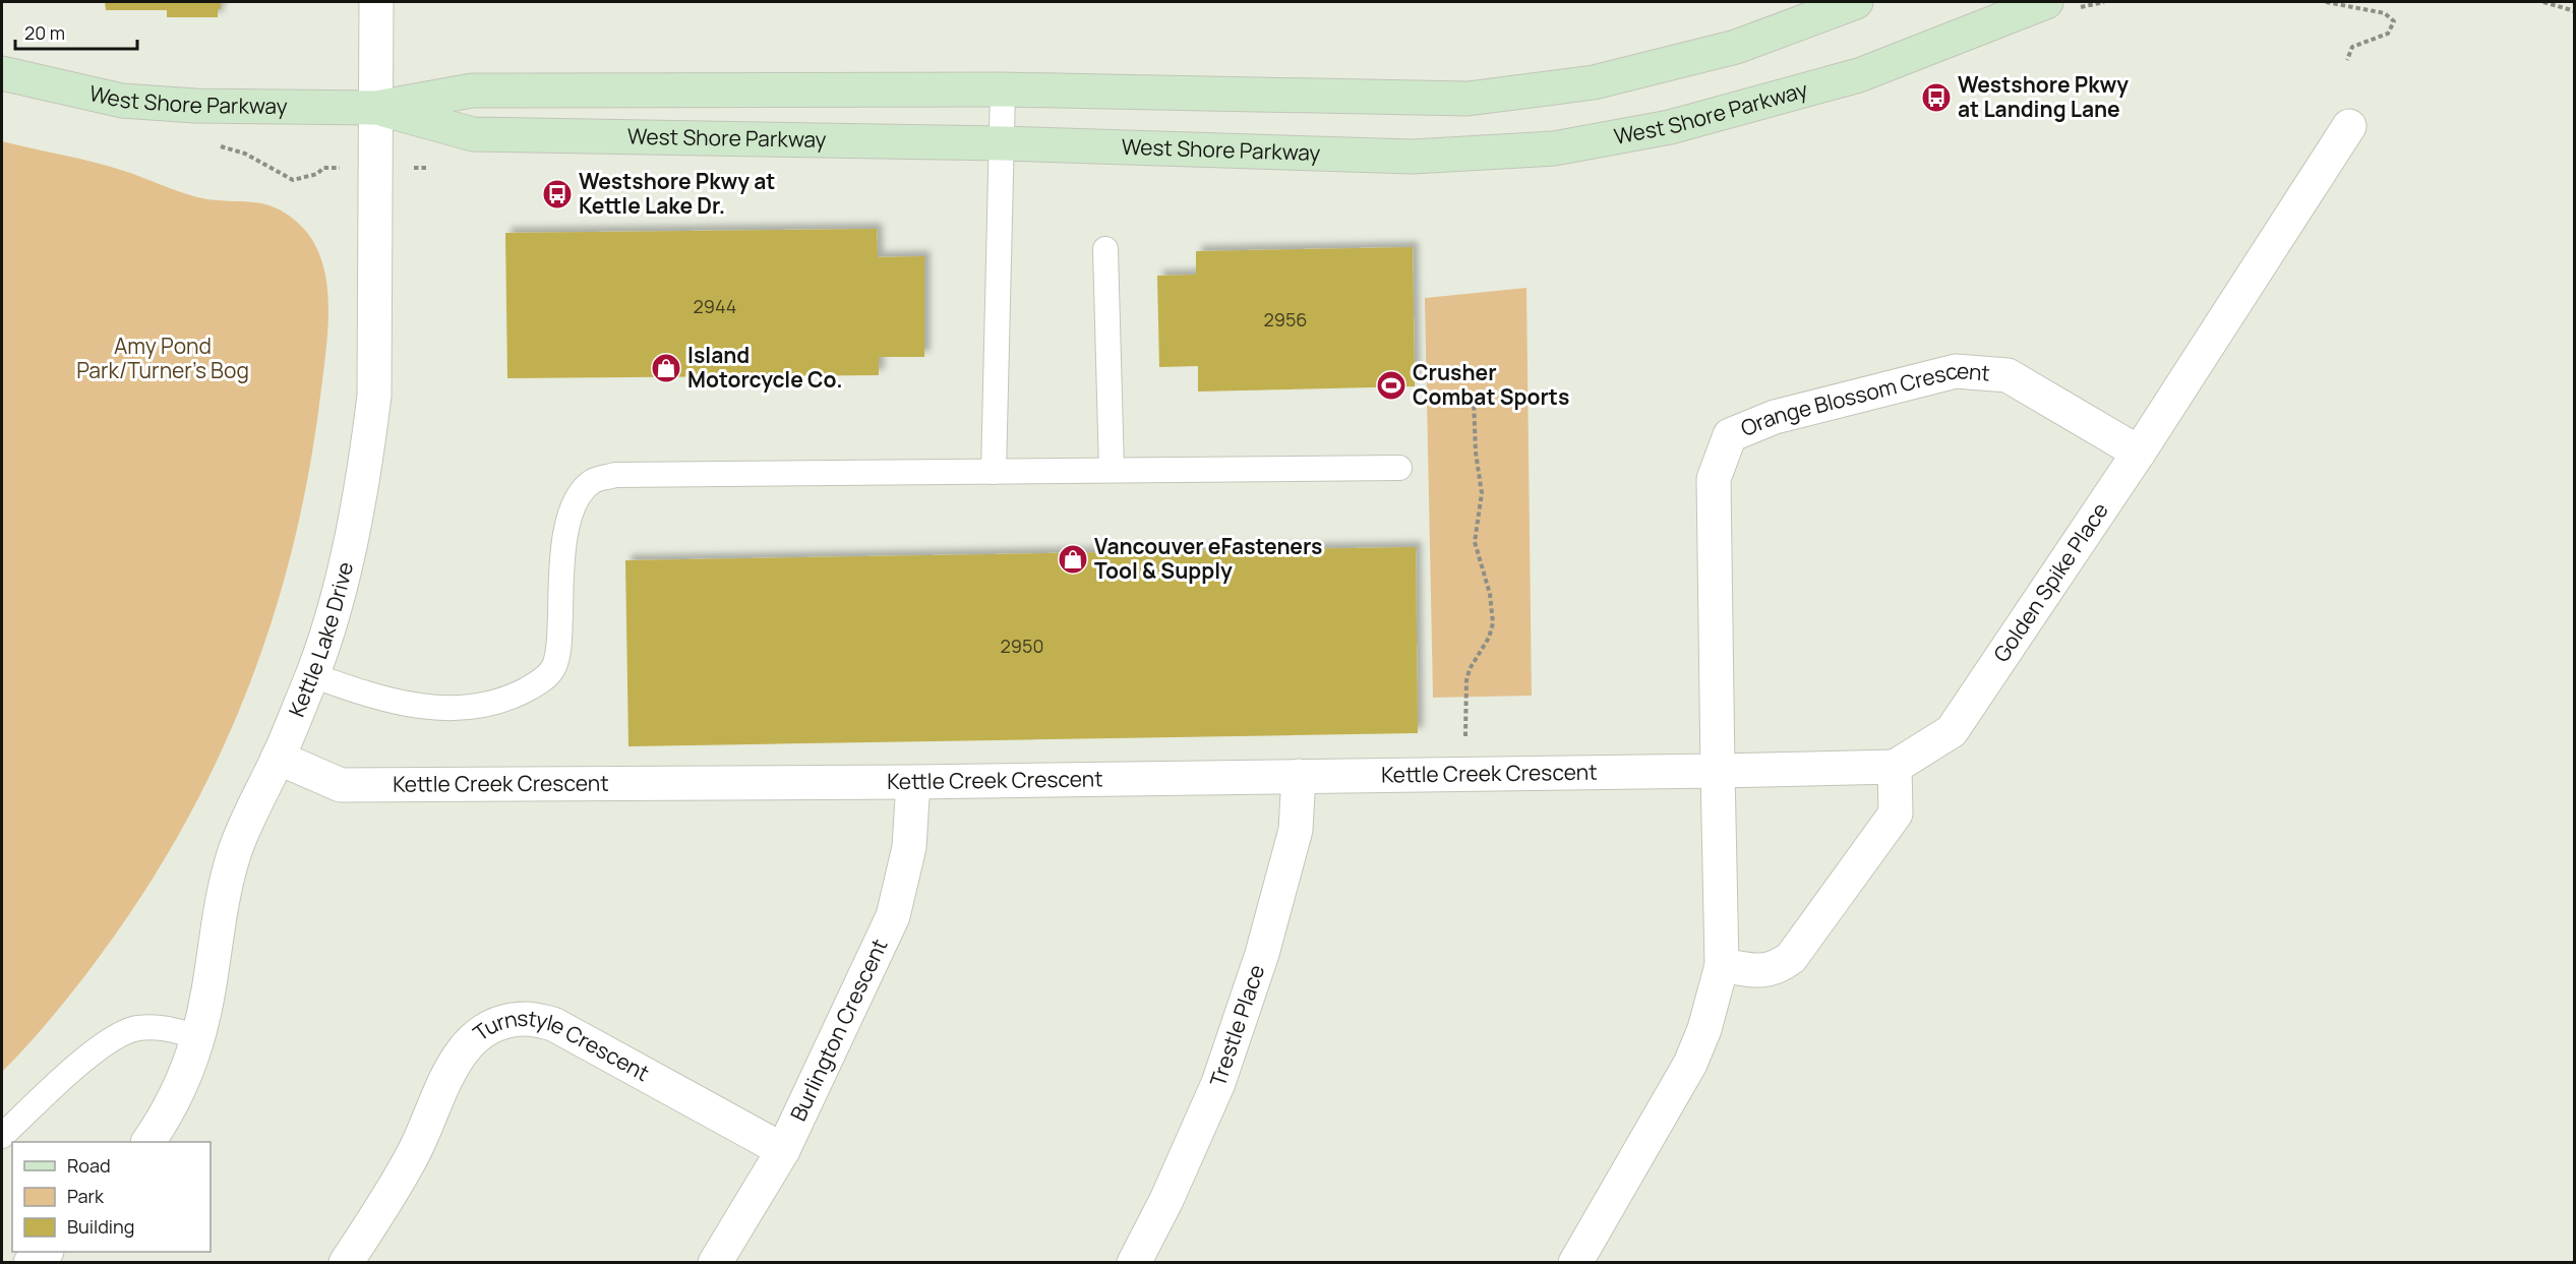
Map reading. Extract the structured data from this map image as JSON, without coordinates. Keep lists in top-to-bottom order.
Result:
{
  "streets": {
    "main road": ["West Shore Parkway"],
    "street": [
      "Orange Blossom Crescent",
      "Golden Spike Place",
      "Kettle Lake Drive",
      "Kettle Creek Crescent",
      "Trestle Place",
      "Burlington Crescent",
      "Turnstyle Crescent"
    ]
  },
  "crossings": [
    ["West Shore Parkway", "Kettle Lake Drive"],
    ["Orange Blossom Crescent", "Golden Spike Place"],
    ["Orange Blossom Crescent", "Kettle Creek Crescent"],
    ["Golden Spike Place", "Kettle Creek Crescent"],
    ["Kettle Lake Drive", "Kettle Creek Crescent"],
    ["Kettle Creek Crescent", "Trestle Place"],
    ["Kettle Creek Crescent", "Burlington Crescent"],
    ["Burlington Crescent", "Turnstyle Crescent"]
  ],
  "parks": ["Amy Pond Park/Turner's Bog"],
  "places": {
    "bus stop": ["Westshore Pkwy at Landing Lane", "Westshore Pkwy at Kettle Lake Dr."],
    "shop": ["Island Motorcycle Co.", "Vancouver eFasteners Tool & Supply"],
    "sports": ["Crusher Combat Sports"]
  },
  "house_numbers": ["2944", "2956", "2950"],
  "legend": ["Road", "Park", "Building"],
  "scale_bar": "20 m"
}
